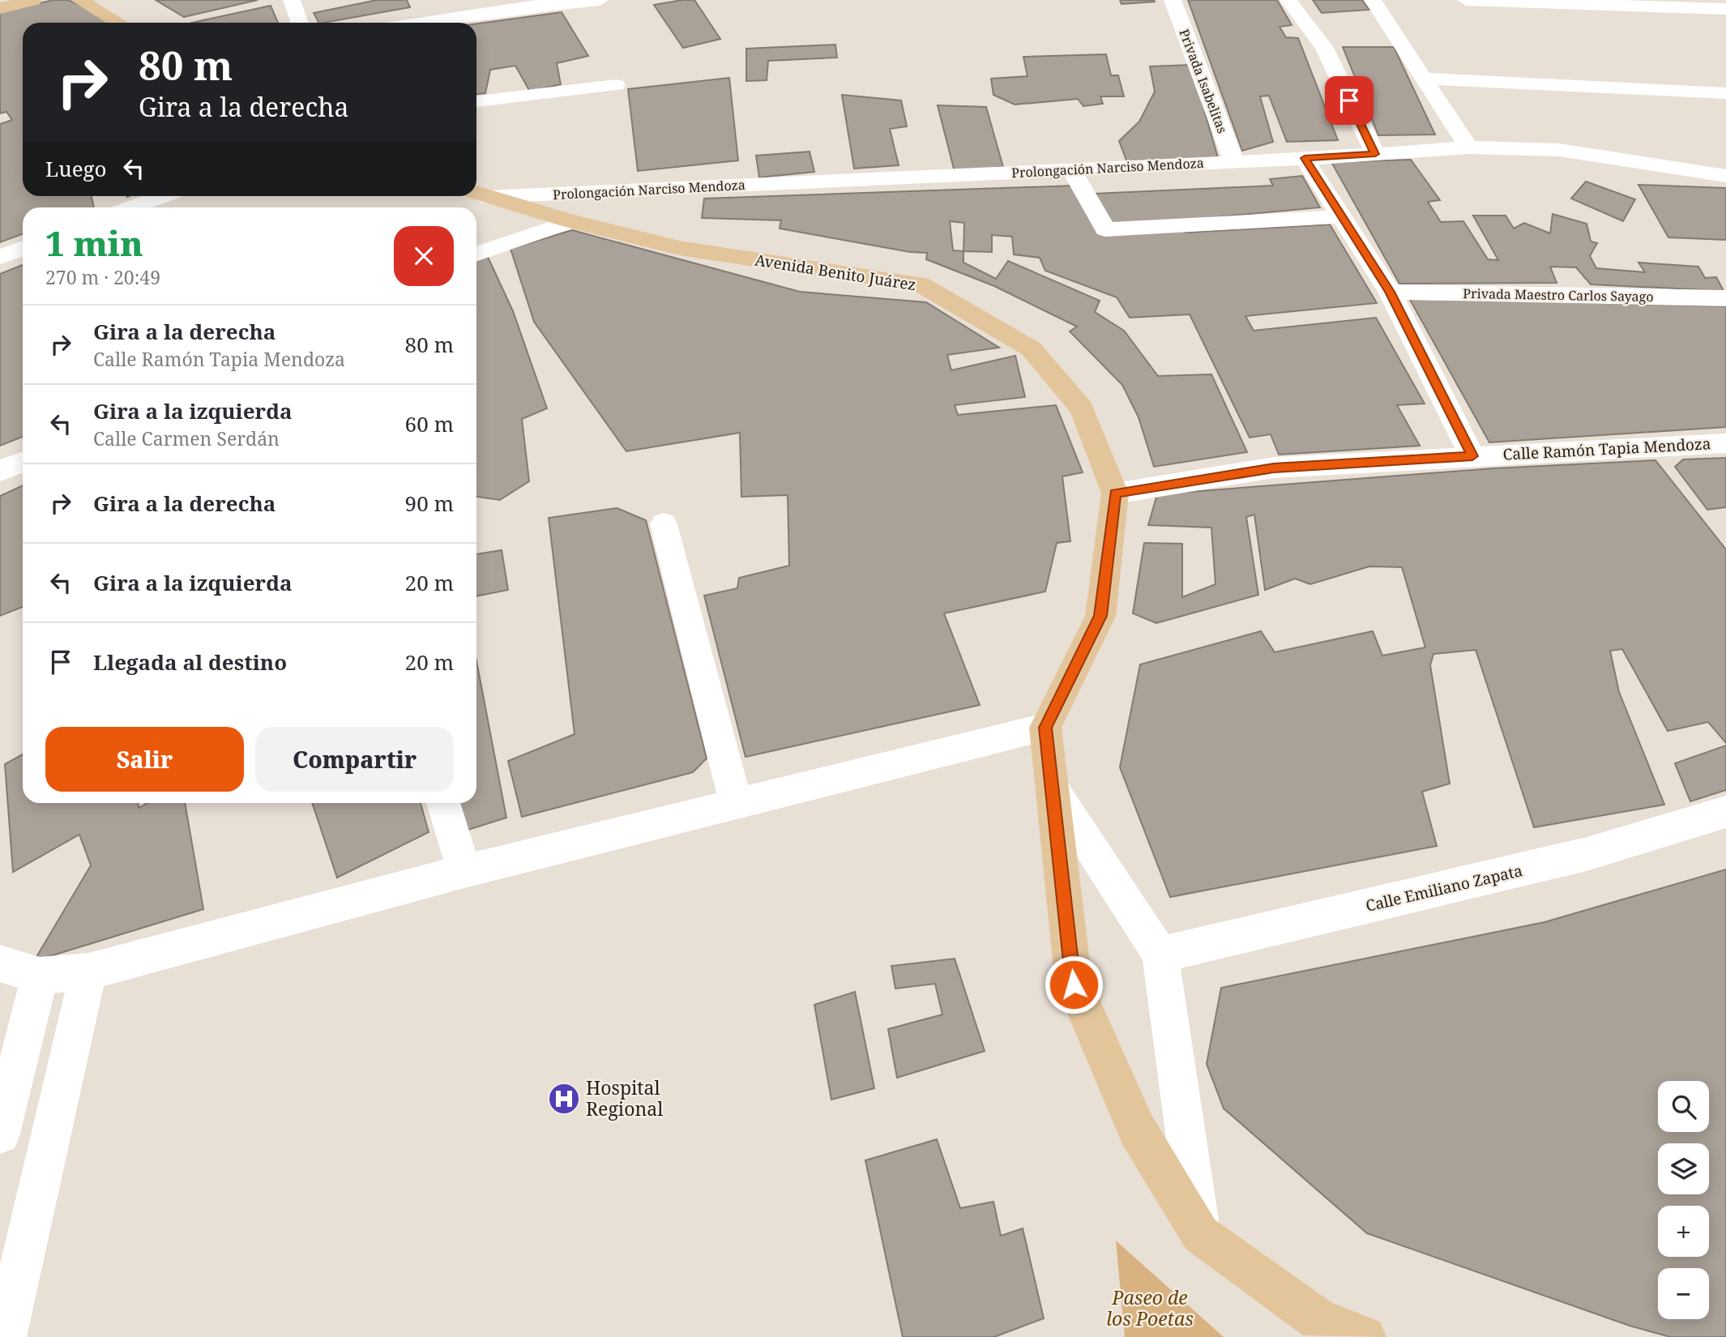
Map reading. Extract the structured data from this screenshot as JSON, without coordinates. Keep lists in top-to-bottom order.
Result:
{
  "streets": {
    "main road": ["Avenida Benito Juárez"],
    "street": [
      "Privada Isabelitas",
      "Prolongación Narciso Mendoza",
      "Privada Maestro Carlos Sayago",
      "Calle Ramón Tapia Mendoza",
      "Calle Emiliano Zapata"
    ]
  },
  "crossings": [
    ["Privada Isabelitas", "Prolongación Narciso Mendoza"],
    ["Prolongación Narciso Mendoza", "Avenida Benito Juárez"],
    ["Avenida Benito Juárez", "Calle Ramón Tapia Mendoza"]
  ],
  "parks": ["Paseo de los Poetas"],
  "places": {
    "hospital": ["Hospital Regional"]
  },
  "page": {
    "turn": ["80 m", "Gira a la derecha"],
    "then": "Luego",
    "heading": ["1 min", "270 m · 20:49"],
    "list": [
      {
        "name": "Gira a la derecha",
        "note": "Calle Ramón Tapia Mendoza",
        "value": "80 m"
      },
      {
        "name": "Gira a la izquierda",
        "note": "Calle Carmen Serdán",
        "value": "60 m"
      },
      {
        "name": "Gira a la derecha",
        "value": "90 m"
      },
      {
        "name": "Gira a la izquierda",
        "value": "20 m"
      },
      {
        "name": "Llegada al destino",
        "value": "20 m"
      }
    ],
    "buttons": ["Salir", "Compartir"],
    "map_buttons": ["+", "−"]
  }
}
